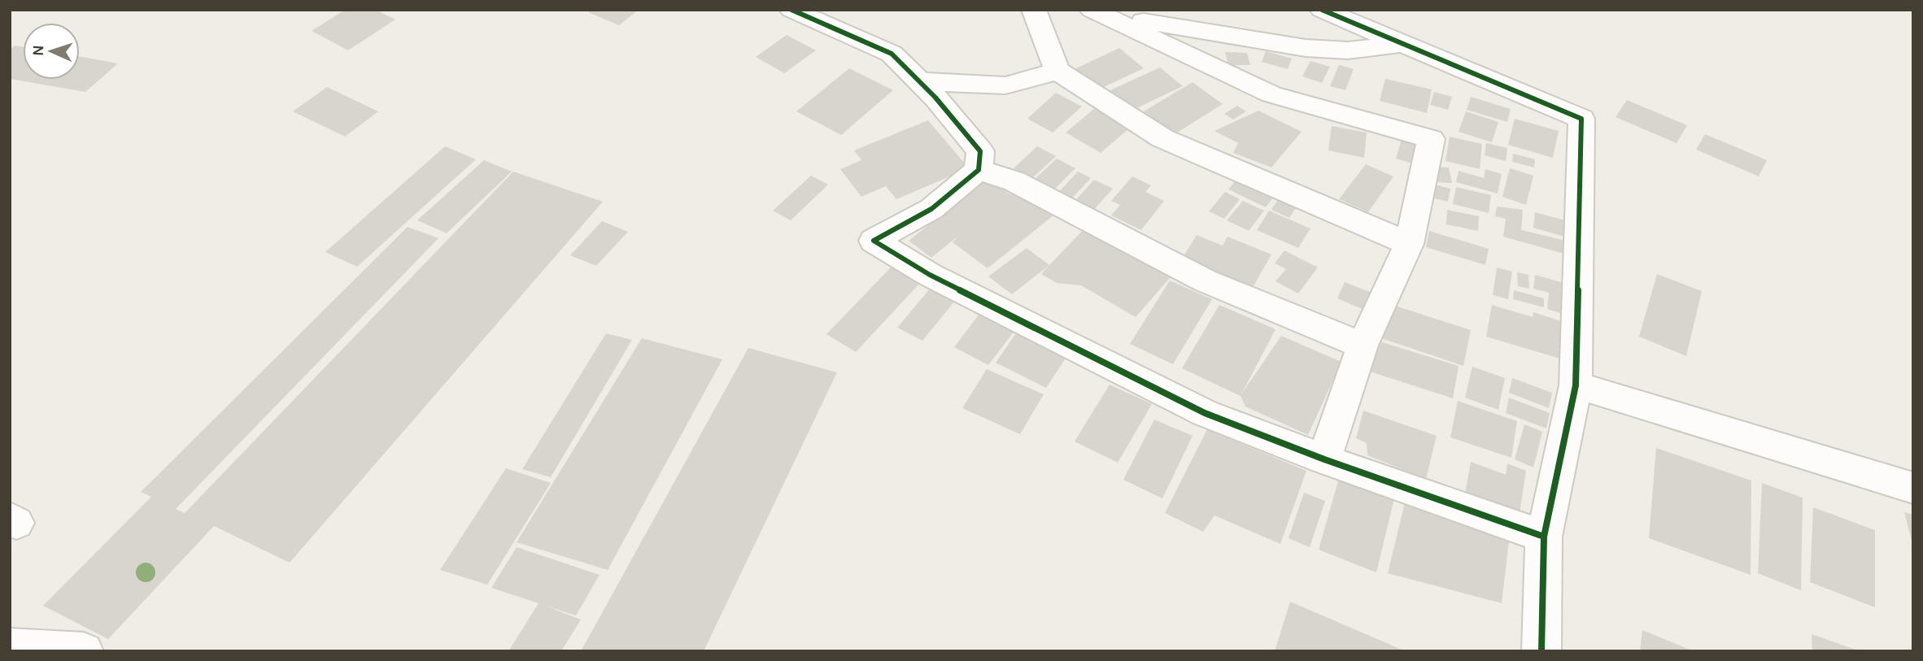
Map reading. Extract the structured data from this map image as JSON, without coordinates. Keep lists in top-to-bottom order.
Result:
{
  "north": "left"
}
